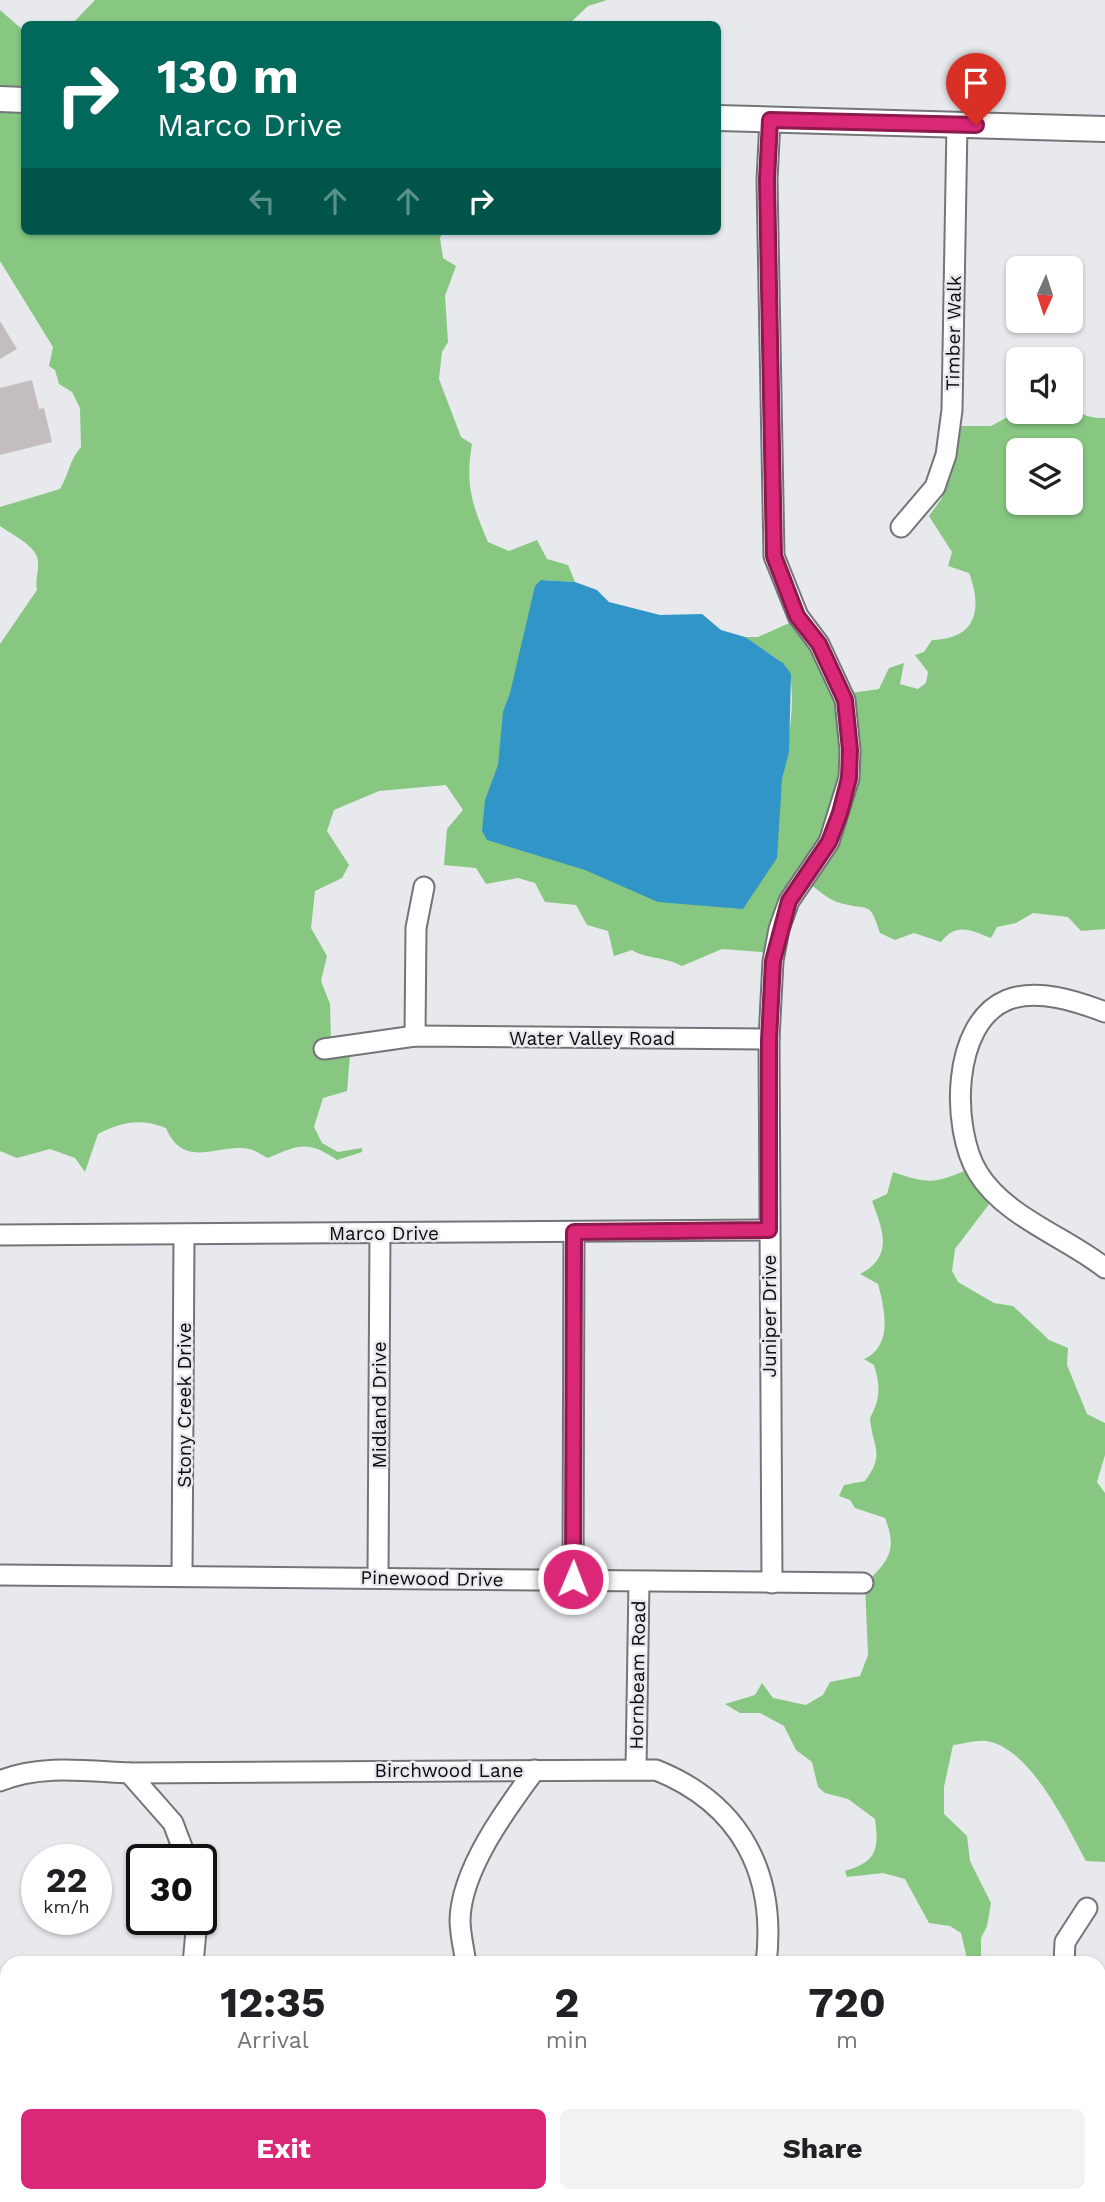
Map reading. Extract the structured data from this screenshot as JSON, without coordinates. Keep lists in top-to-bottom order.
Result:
{
  "streets": {
    "street": [
      "Timber Walk",
      "Water Valley Road",
      "Marco Drive",
      "Juniper Drive",
      "Stony Creek Drive",
      "Midland Drive",
      "Pinewood Drive",
      "Hornbeam Road",
      "Birchwood Lane"
    ]
  },
  "crossings": [
    ["Water Valley Road", "Juniper Drive"],
    ["Marco Drive", "Juniper Drive"],
    ["Marco Drive", "Stony Creek Drive"],
    ["Marco Drive", "Midland Drive"],
    ["Juniper Drive", "Pinewood Drive"],
    ["Stony Creek Drive", "Pinewood Drive"],
    ["Midland Drive", "Pinewood Drive"],
    ["Pinewood Drive", "Hornbeam Road"],
    ["Hornbeam Road", "Birchwood Lane"]
  ],
  "north": "bottom",
  "page": {
    "turn": ["130 m", "Marco Drive"],
    "speed": "22 km/h",
    "limit": "30",
    "eta": [
      "12:35",
      "Arrival",
      "2",
      "min",
      "720",
      "m"
    ],
    "buttons": ["Exit", "Share"]
  }
}
